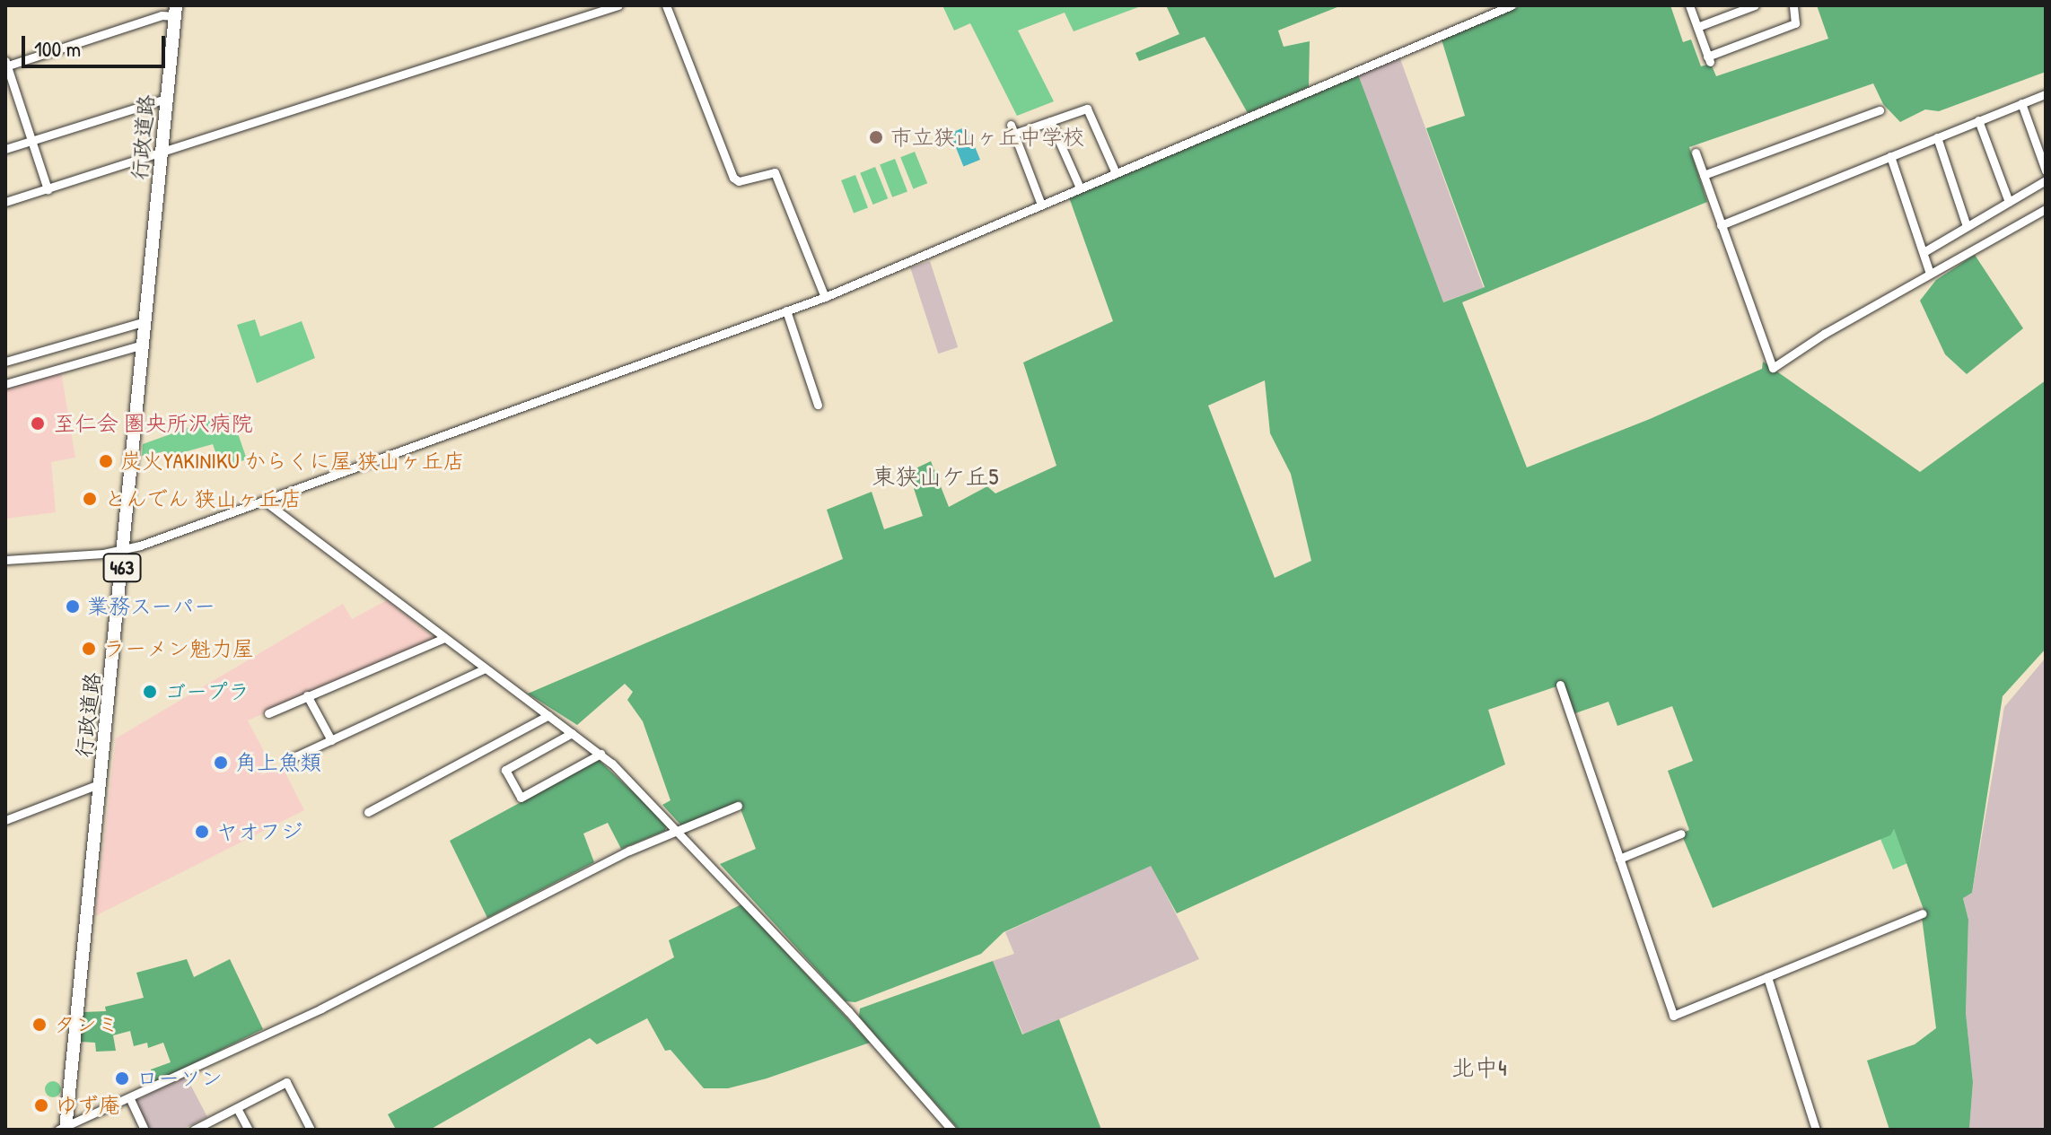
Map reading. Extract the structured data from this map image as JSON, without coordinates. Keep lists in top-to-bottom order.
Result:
{
  "streets": {
    "highway": ["行政道路", "463"]
  },
  "districts": ["東狭山ケ丘5", "北中4"],
  "places": [
    "市立狭山ヶ丘中学校",
    "至仁会 圏央所沢病院",
    "炭火YAKINIKU からくに屋 狭山ヶ丘店",
    "とんでん 狭山ヶ丘店",
    "業務スーパー",
    "ラーメン魁力屋",
    "ゴープラ",
    "角上魚類",
    "ヤオフジ",
    "タンミ",
    "ローソン",
    "ゆず庵"
  ],
  "scale_bar": "100 m"
}
